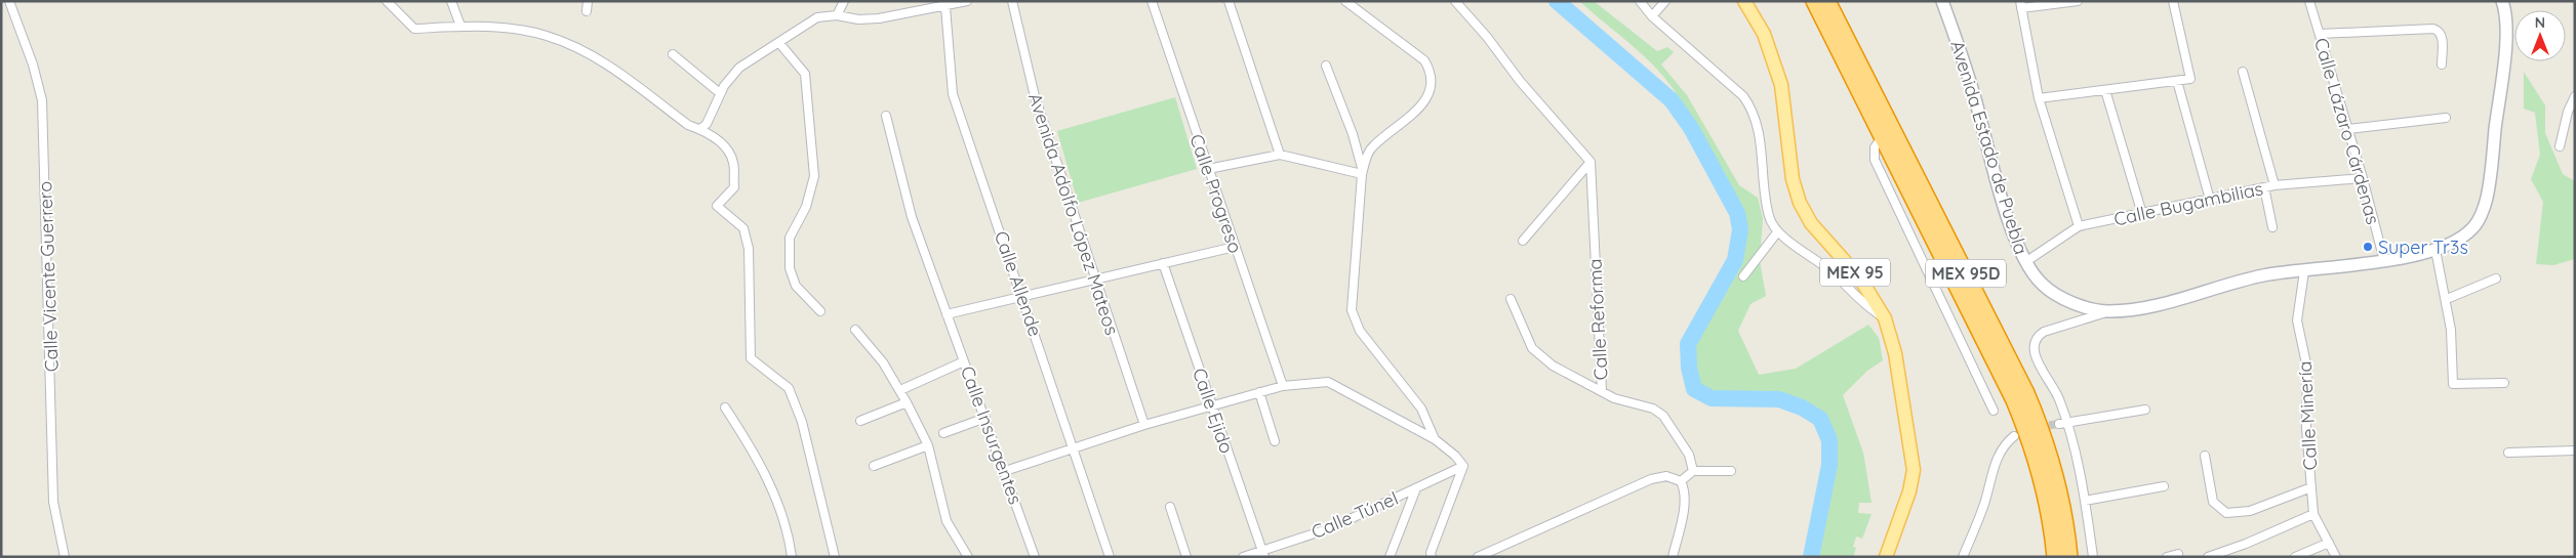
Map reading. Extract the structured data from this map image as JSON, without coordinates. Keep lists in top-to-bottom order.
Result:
{
  "streets": {
    "highway": ["MEX 95D"],
    "main road": ["MEX 95"],
    "street": [
      "Calle Lázaro Cárdenas",
      "Avenida Estado de Puebla",
      "Calle Progreso",
      "Calle Bugambilias",
      "Avenida Adolfo López Mateos",
      "Calle Vicente Guerrero",
      "Calle Allende",
      "Calle Reforma",
      "Calle Ejido",
      "Calle Minería",
      "Calle Insurgentes",
      "Calle Túnel"
    ]
  },
  "crossings": [
    ["Calle Lázaro Cárdenas", "Avenida Estado de Puebla"],
    ["Calle Lázaro Cárdenas", "Calle Bugambilias"],
    ["Avenida Estado de Puebla", "Calle Bugambilias"],
    ["Avenida Estado de Puebla", "Calle Minería"],
    ["Calle Ejido", "Calle Túnel"]
  ],
  "places": ["Super Tr3s"],
  "north": "top"
}
